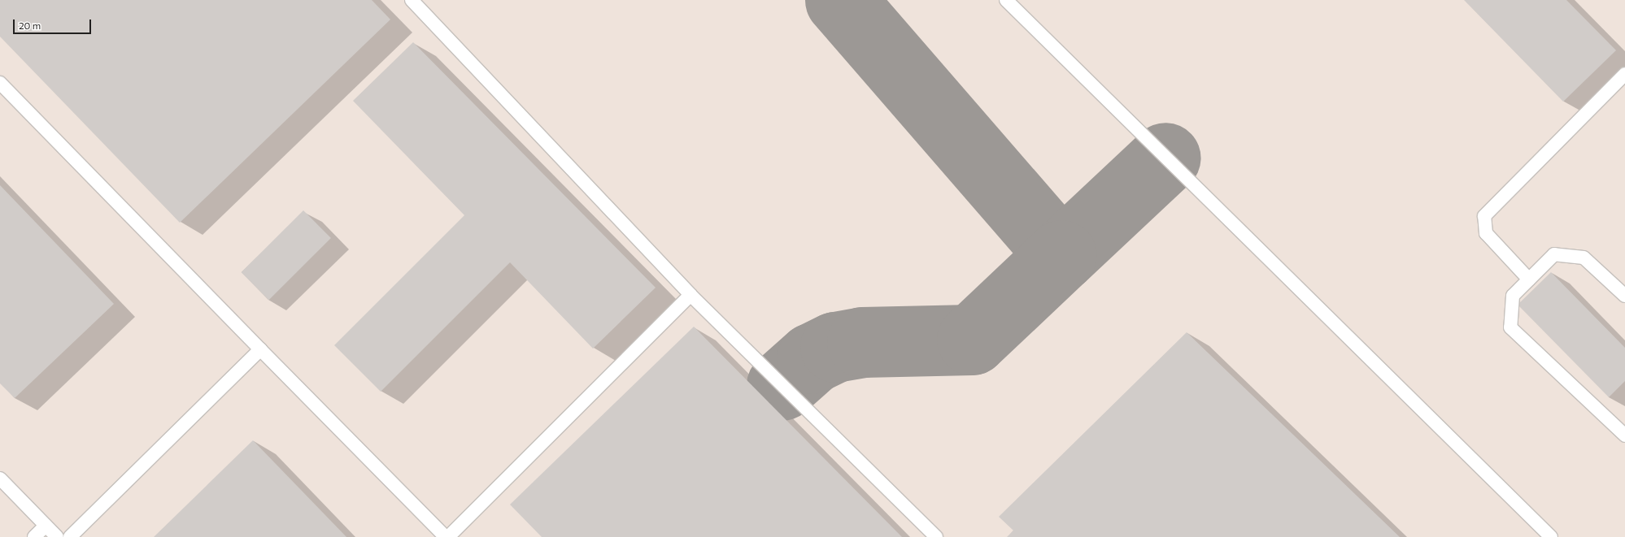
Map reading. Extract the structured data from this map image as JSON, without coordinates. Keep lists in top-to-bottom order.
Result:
{
  "scale_bar": "20 m"
}
